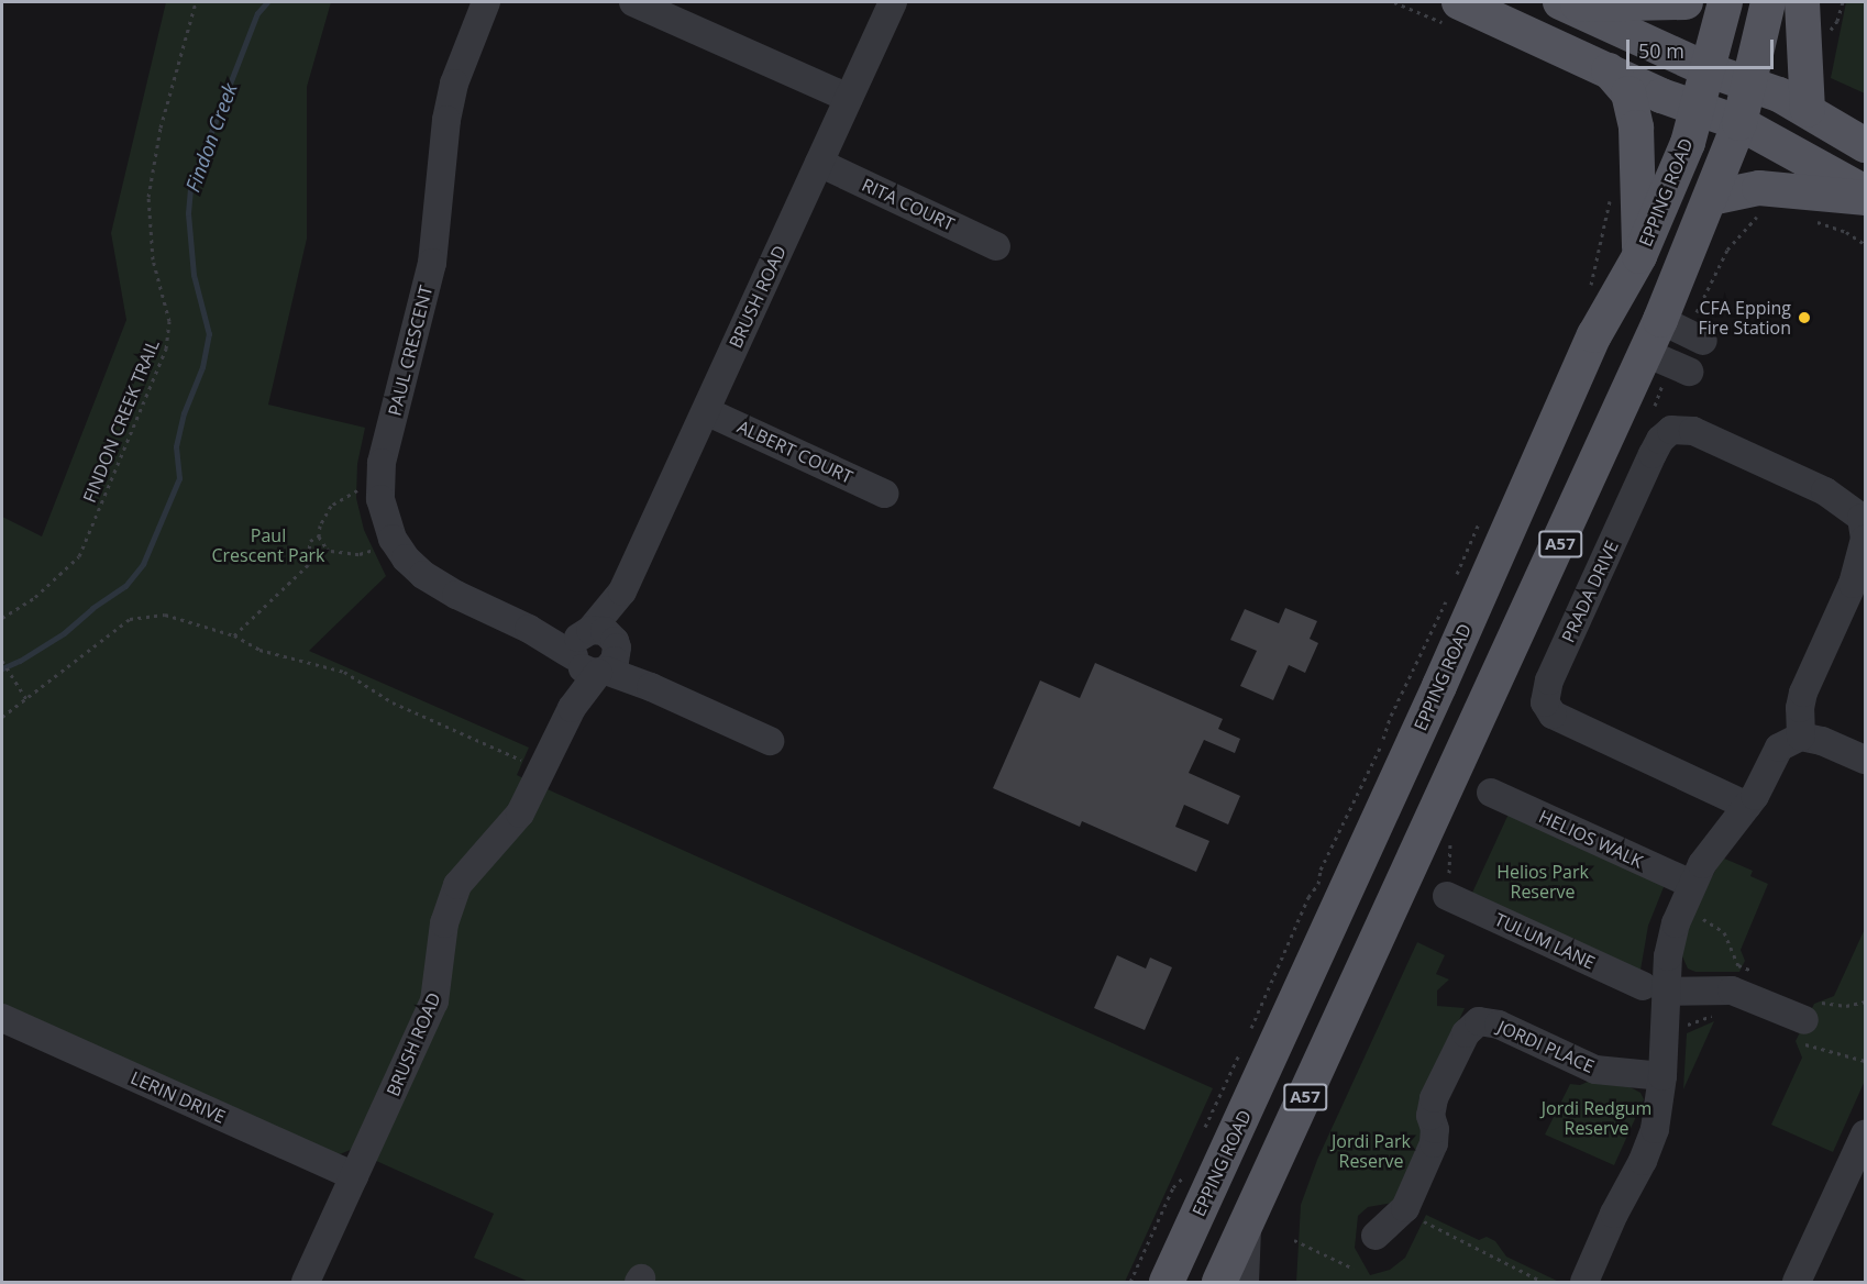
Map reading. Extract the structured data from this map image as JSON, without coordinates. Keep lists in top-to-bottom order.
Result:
{
  "streets": {
    "main road": ["EPPING ROAD", "A57"],
    "street": [
      "RITA COURT",
      "BRUSH ROAD",
      "PAUL CRESCENT",
      "ALBERT COURT",
      "PRADA DRIVE",
      "HELIOS WALK",
      "TULUM LANE",
      "JORDI PLACE",
      "LERIN DRIVE"
    ],
    "path": ["FINDON CREEK TRAIL"]
  },
  "crossings": [
    ["RITA COURT", "BRUSH ROAD"],
    ["BRUSH ROAD", "PAUL CRESCENT"],
    ["BRUSH ROAD", "ALBERT COURT"],
    ["BRUSH ROAD", "LERIN DRIVE"]
  ],
  "water": ["Findon Creek"],
  "parks": [
    "Paul Crescent Park",
    "Helios Park Reserve",
    "Jordi Redgum Reserve",
    "Jordi Park Reserve"
  ],
  "places": ["CFA Epping Fire Station"],
  "scale_bar": "50 m"
}
